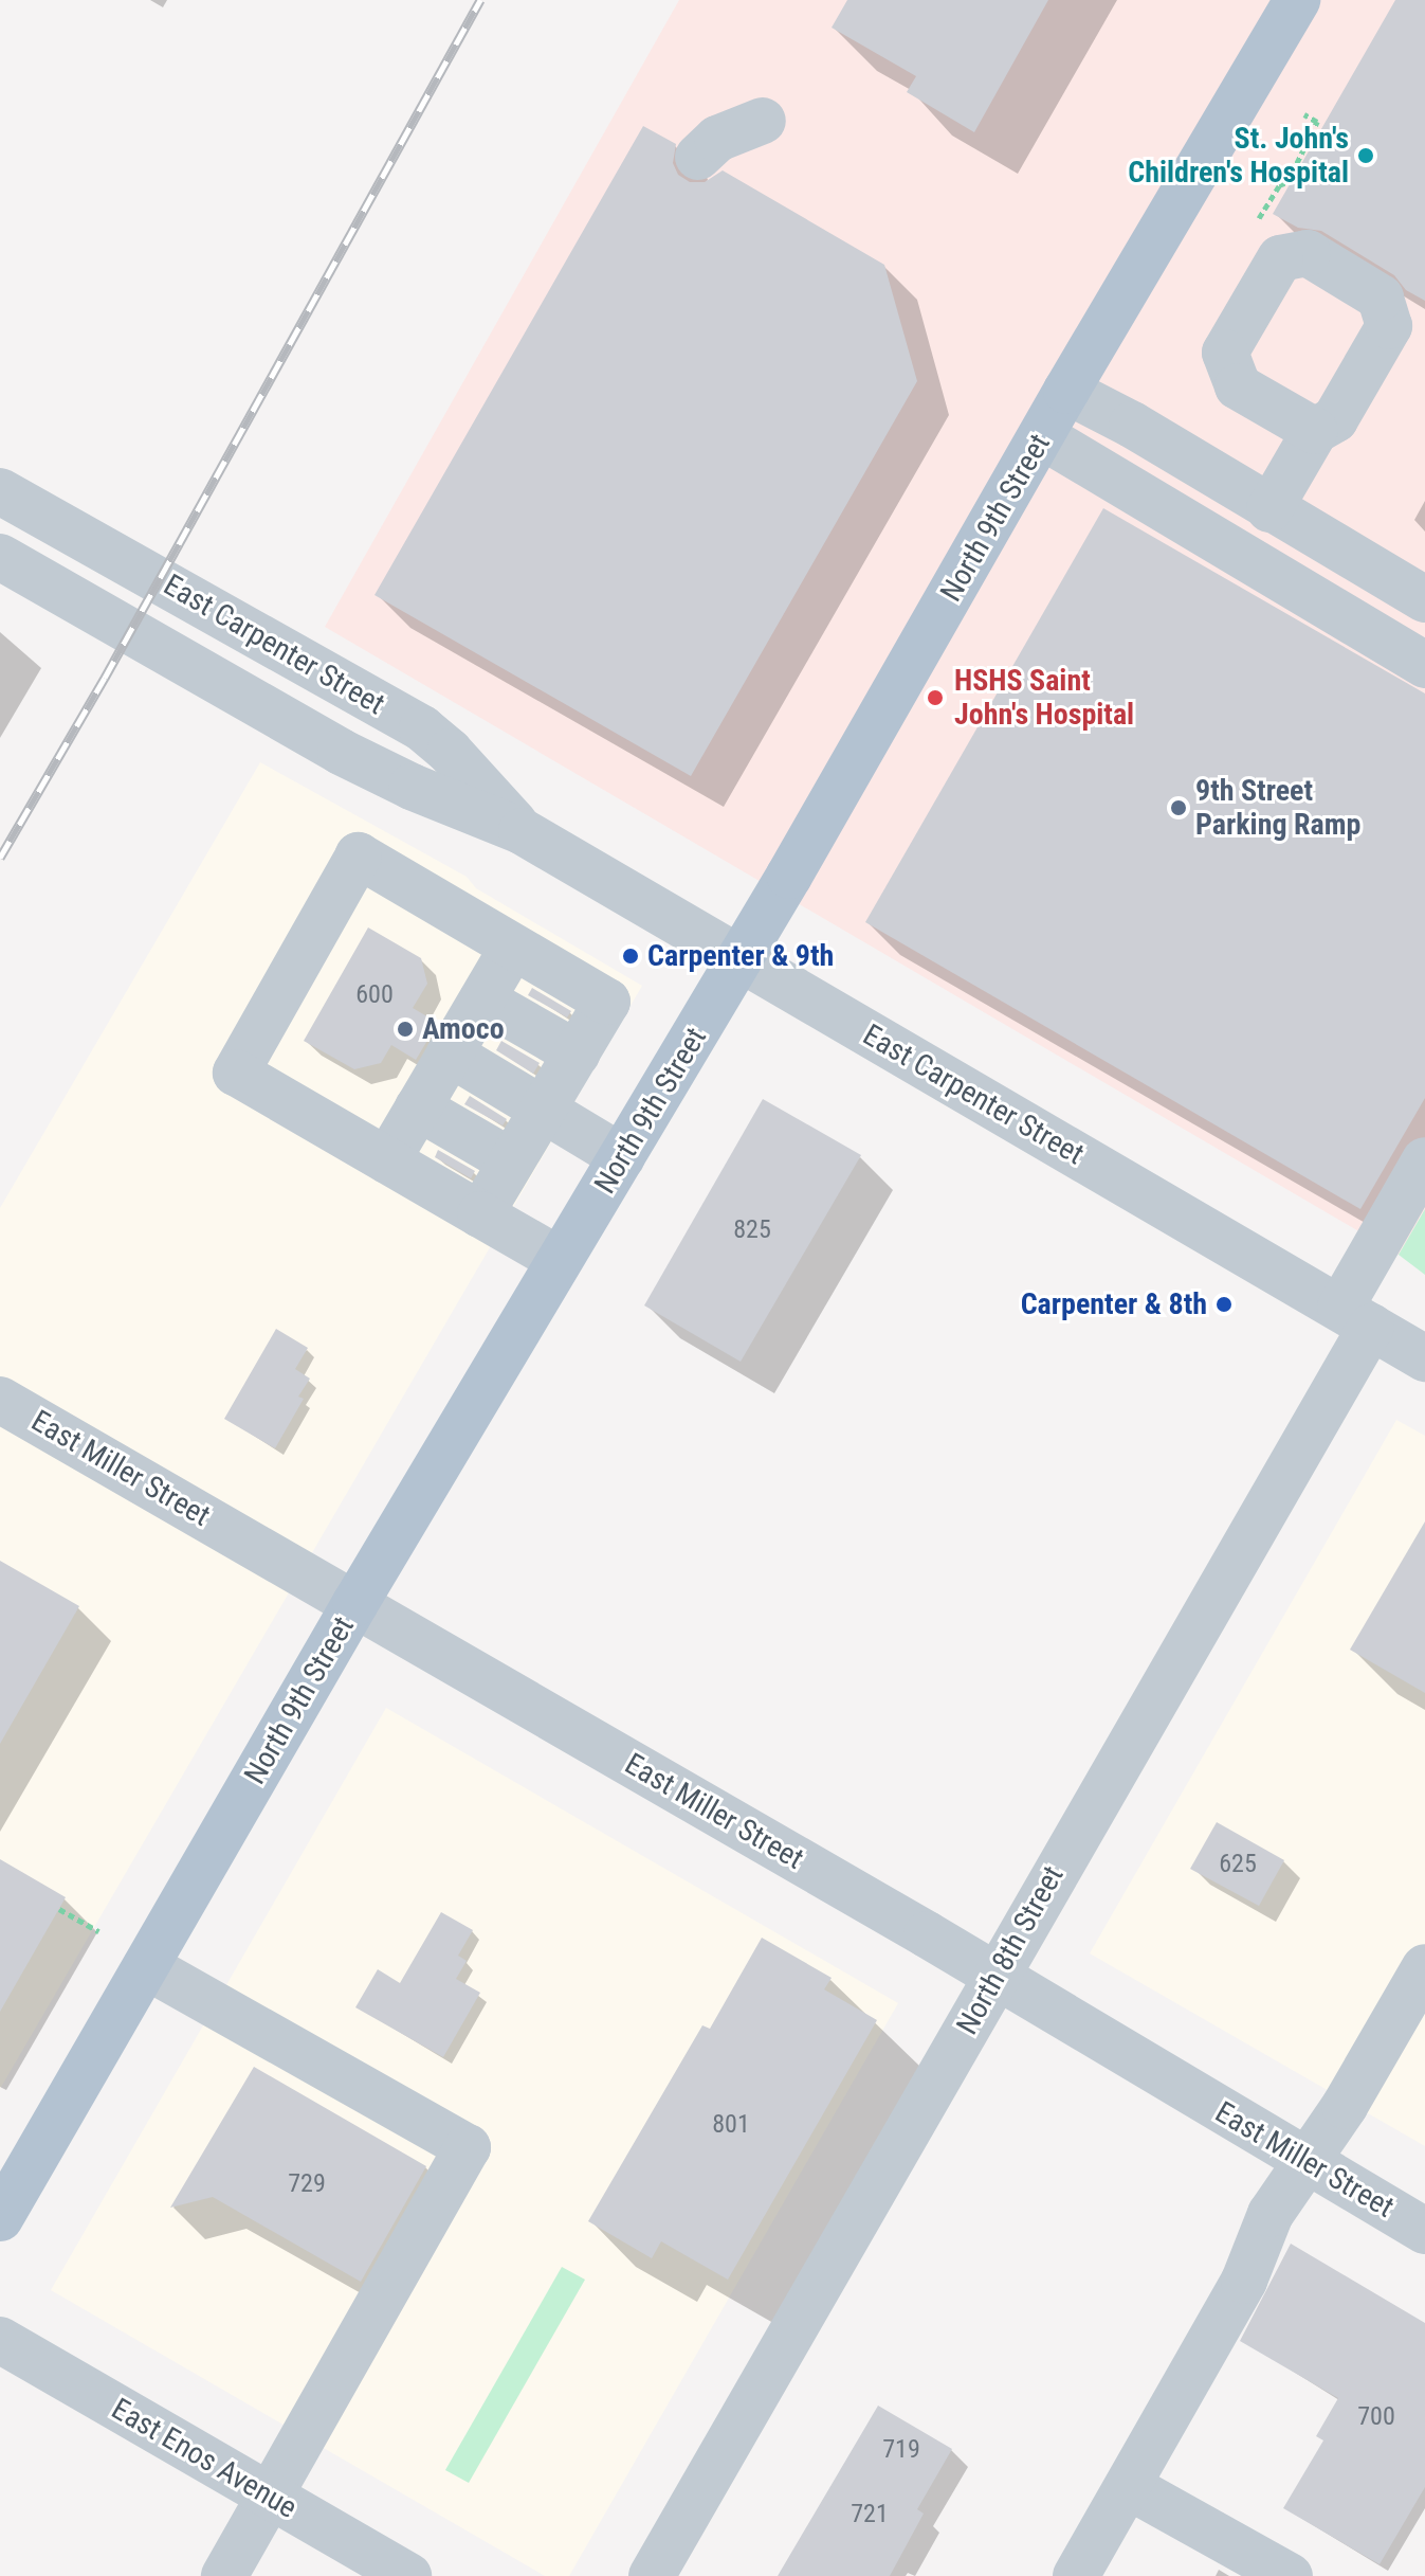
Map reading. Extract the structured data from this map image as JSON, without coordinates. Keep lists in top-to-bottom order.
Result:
{
  "streets": {
    "main road": ["North 9th Street"],
    "street": [
      "East Carpenter Street",
      "East Miller Street",
      "North 8th Street",
      "East Enos Avenue"
    ]
  },
  "crossings": [
    ["North 9th Street", "East Carpenter Street"],
    ["North 9th Street", "East Miller Street"],
    ["East Carpenter Street", "North 8th Street"],
    ["East Miller Street", "North 8th Street"]
  ],
  "places": [
    "St. John's Children's Hospital",
    "HSHS Saint John's Hospital",
    "9th Street Parking Ramp",
    "Carpenter & 9th",
    "Amoco",
    "Carpenter & 8th"
  ],
  "house_numbers": [
    "600",
    "825",
    "625",
    "801",
    "729",
    "700",
    "719",
    "721"
  ]
}
